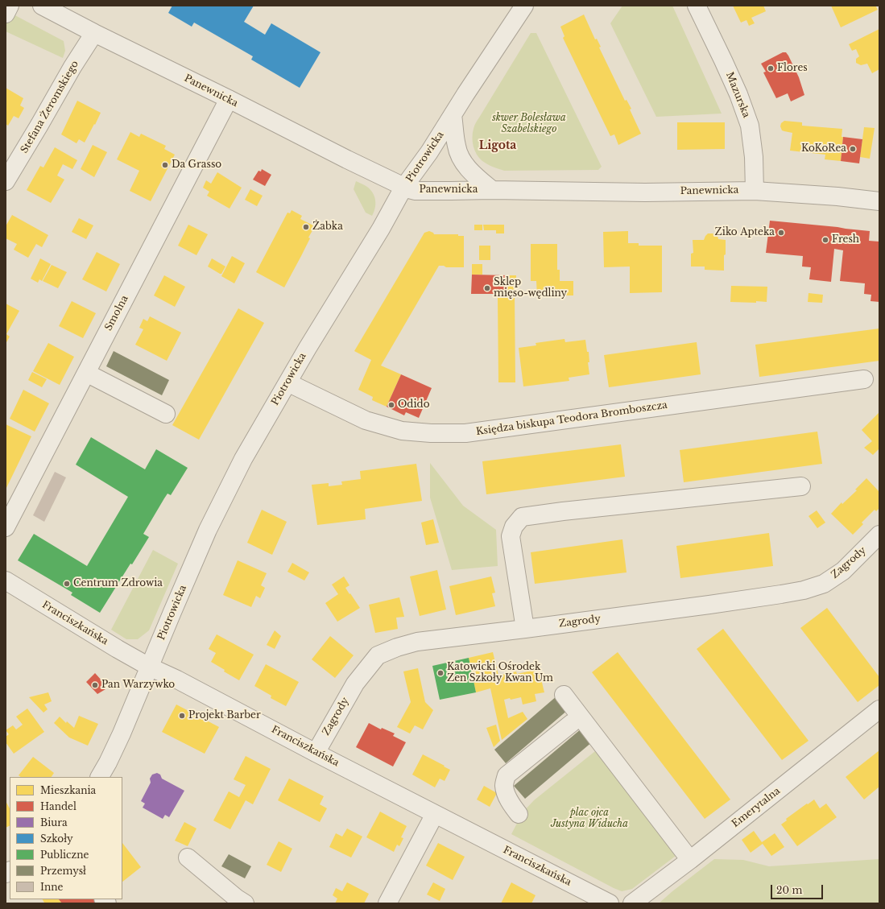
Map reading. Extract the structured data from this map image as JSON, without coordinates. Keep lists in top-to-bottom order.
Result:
{
  "streets": {
    "street": [
      "Panewnicka",
      "Mazurska",
      "Stefana Żeromskiego",
      "Piotrowicka",
      "Smolna",
      "Księdza biskupa Teodora Bromboszcza",
      "Zagrody",
      "Franciszkańska",
      "Emerytalna"
    ]
  },
  "crossings": [
    ["Panewnicka", "Mazurska"],
    ["Panewnicka", "Stefana Żeromskiego"],
    ["Panewnicka", "Piotrowicka"],
    ["Panewnicka", "Smolna"],
    ["Piotrowicka", "Księdza biskupa Teodora Bromboszcza"],
    ["Piotrowicka", "Franciszkańska"],
    ["Zagrody", "Franciszkańska"]
  ],
  "districts": ["Ligota"],
  "parks": ["skwer Bolesława Szabelskiego", "plac ojca Justyna Widucha"],
  "places": [
    "Flores",
    "KoKoRea",
    "Da Grasso",
    "Żabka",
    "Ziko Apteka",
    "Fresh",
    "Sklep mięso-wędliny",
    "Odido",
    "Centrum Zdrowia",
    "Katowicki Ośrodek Zen Szkoły Kwan Um",
    "Pan Warzywko",
    "Projekt Barber"
  ],
  "legend": [
    "Mieszkania",
    "Handel",
    "Biura",
    "Szkoły",
    "Publiczne",
    "Przemysł",
    "Inne"
  ],
  "scale_bar": "20 m"
}
